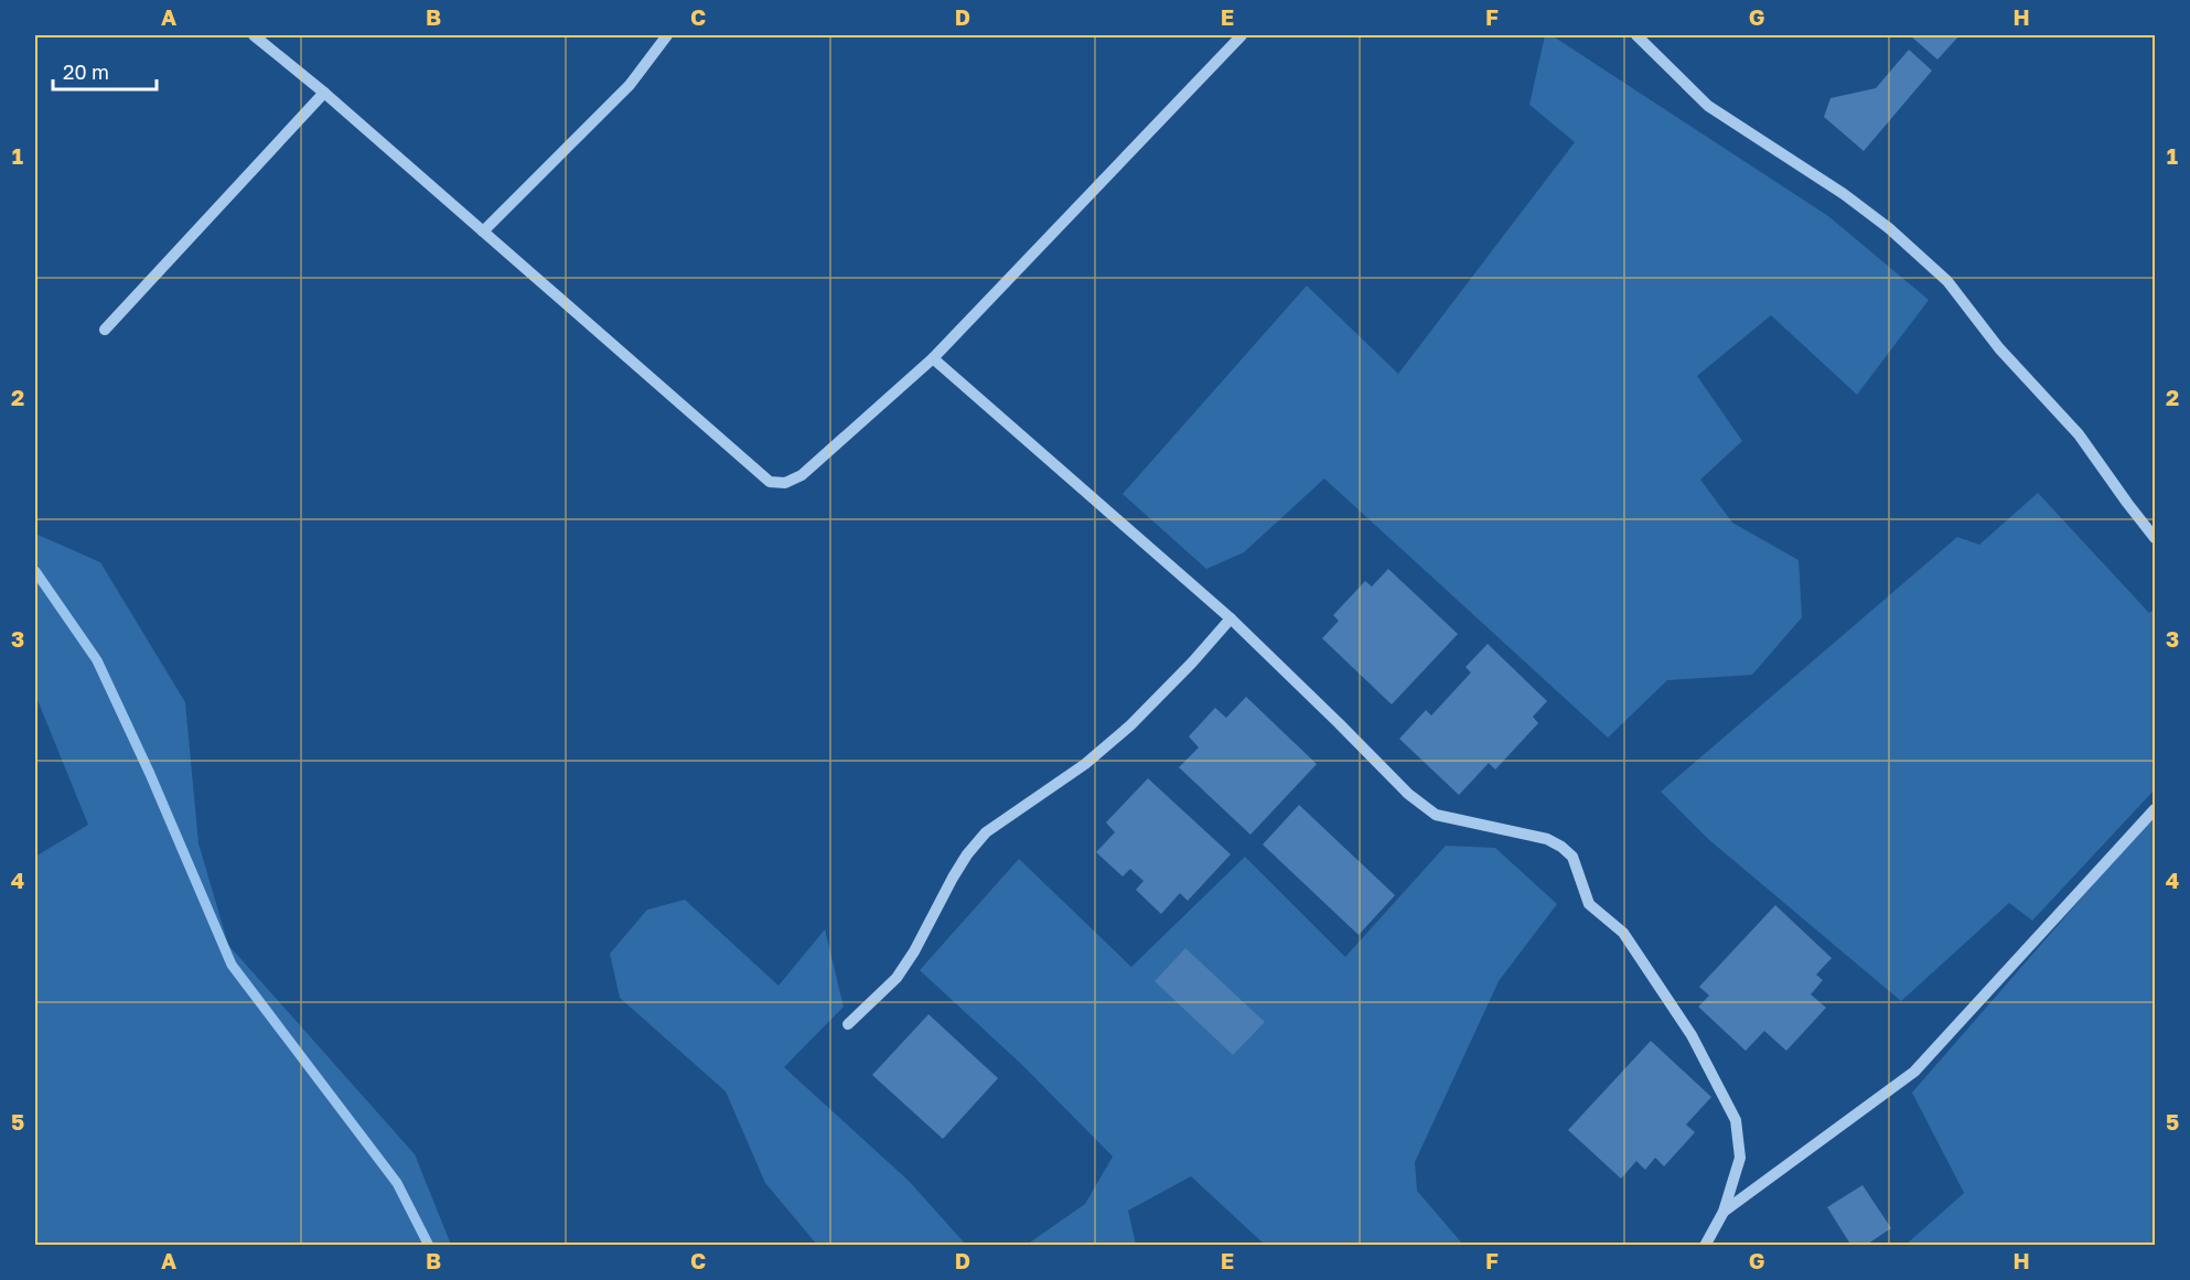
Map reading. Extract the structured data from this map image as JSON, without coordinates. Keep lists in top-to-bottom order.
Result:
{
  "scale_bar": "20 m",
  "grid": {
    "columns": [
      "A",
      "B",
      "C",
      "D",
      "E",
      "F",
      "G",
      "H"
    ],
    "rows": [
      "1",
      "2",
      "3",
      "4",
      "5"
    ]
  }
}
